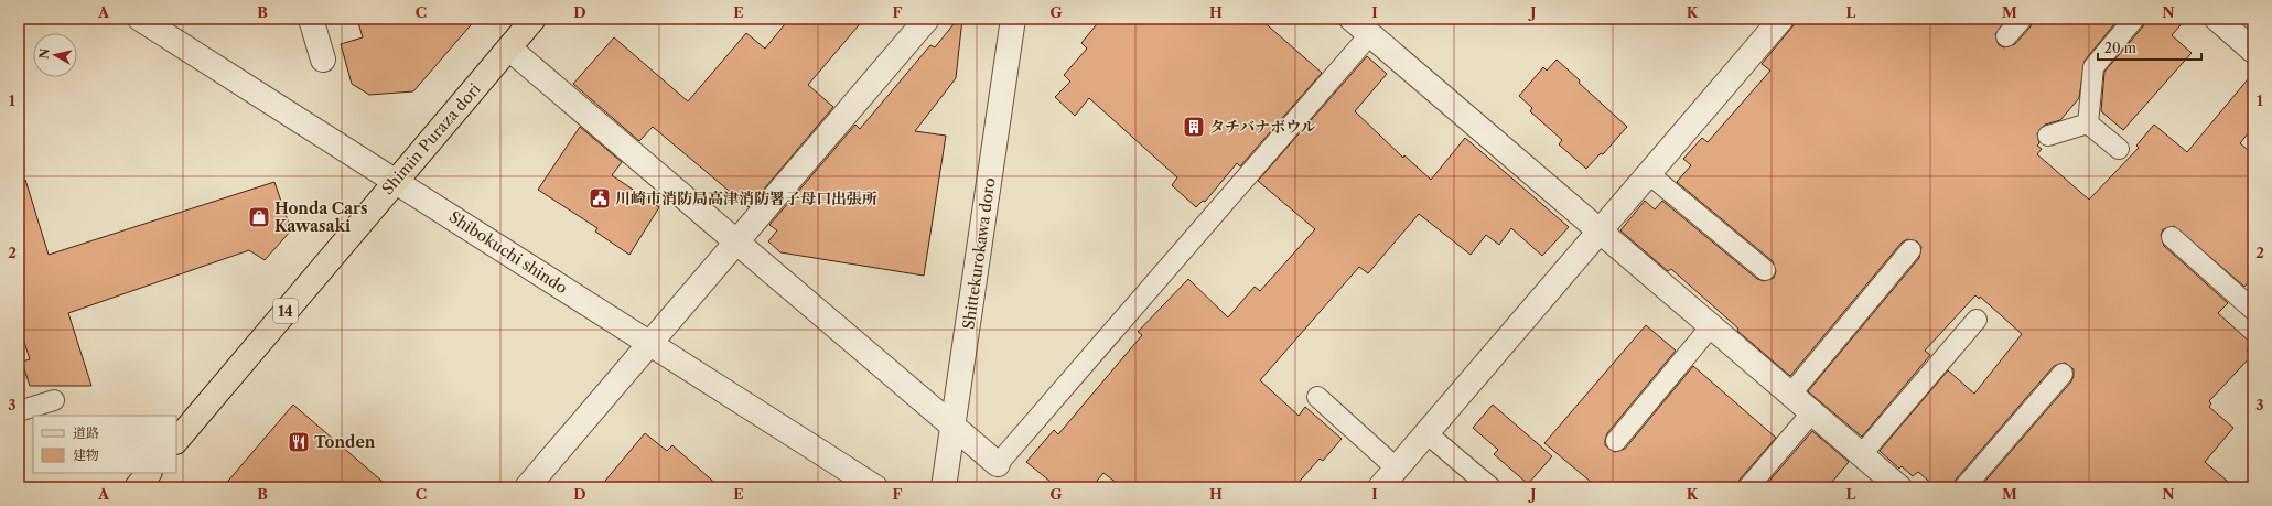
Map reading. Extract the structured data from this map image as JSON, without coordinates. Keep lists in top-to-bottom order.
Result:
{
  "streets": {
    "main road": ["Shimin Puraza dori", "14"],
    "street": ["Shibokuchi shindo", "Shittekurokawa doro"]
  },
  "crossings": [
    ["Shimin Puraza dori", "Shibokuchi shindo"]
  ],
  "places": {
    "building": ["タチバナボウル"],
    "public building": ["川崎市消防局高津消防署子母口出張所"],
    "shop": ["Honda Cars Kawasaki"],
    "restaurant": ["Tonden"]
  },
  "legend": ["道路", "建物"],
  "scale_bar": "20 m",
  "north": "left",
  "grid": {
    "columns": [
      "A",
      "B",
      "C",
      "D",
      "E",
      "F",
      "G",
      "H",
      "I",
      "J",
      "K",
      "L",
      "M",
      "N"
    ],
    "rows": ["1", "2", "3"]
  }
}
